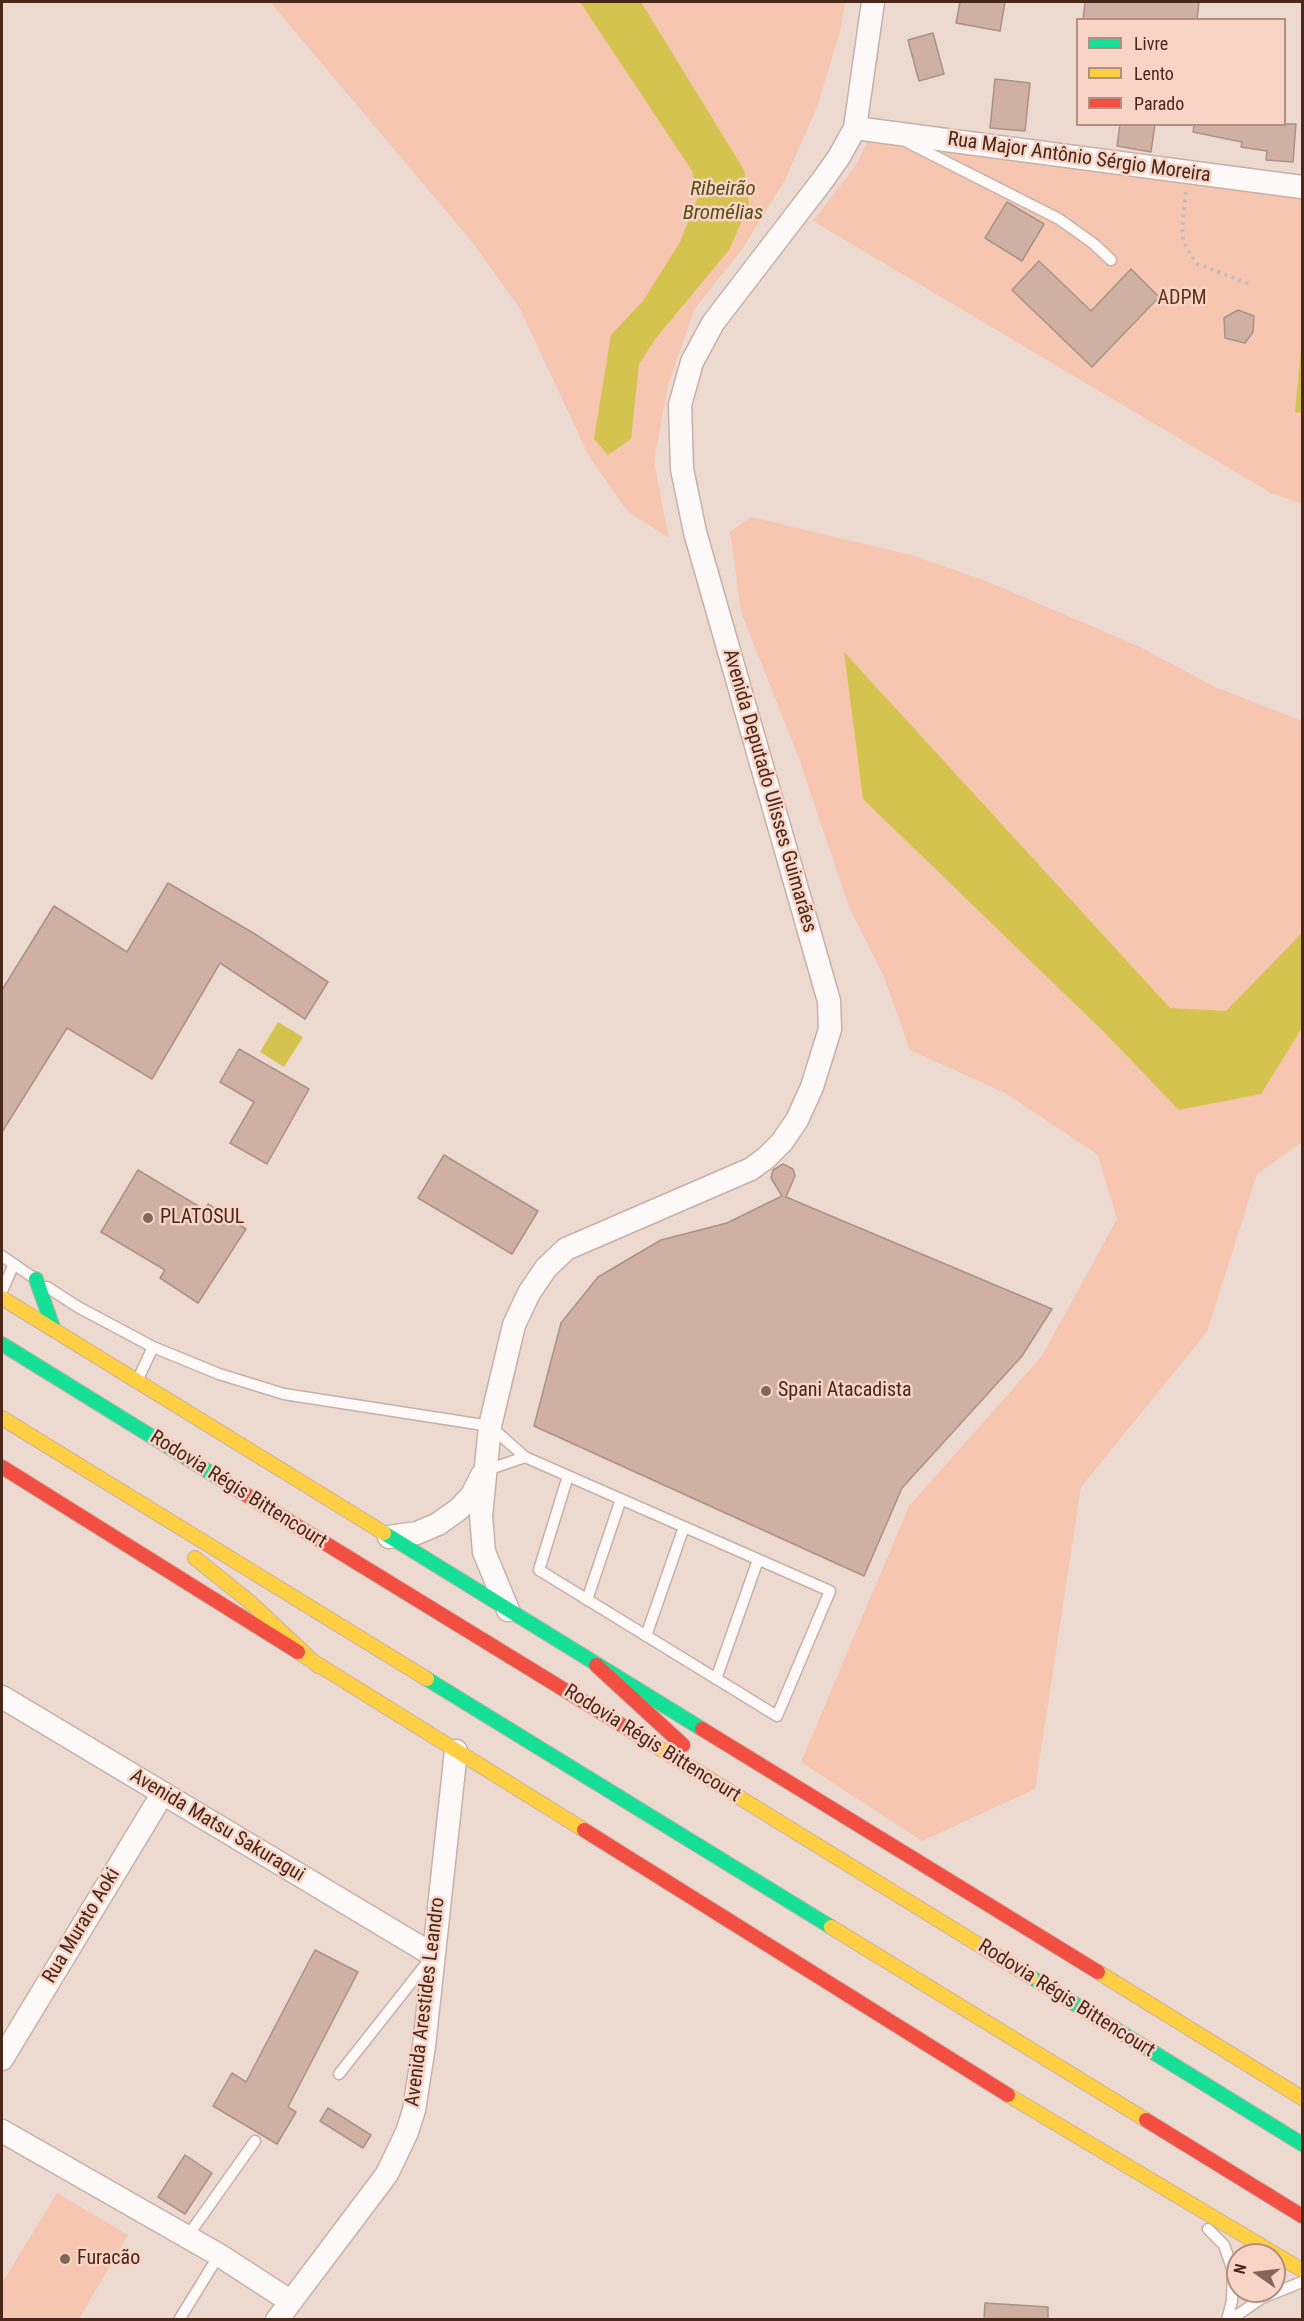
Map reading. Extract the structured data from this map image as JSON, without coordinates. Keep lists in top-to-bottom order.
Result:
{
  "streets": {
    "main road": ["Rodovia Régis Bittencourt"],
    "street": [
      "Rua Major Antônio Sérgio Moreira",
      "Avenida Deputado Ulisses Guimarães",
      "Avenida Matsu Sakuragui",
      "Rua Murato Aoki",
      "Avenida Arestides Leandro"
    ]
  },
  "crossings": [
    ["Rua Major Antônio Sérgio Moreira", "Avenida Deputado Ulisses Guimarães"],
    ["Avenida Matsu Sakuragui", "Rua Murato Aoki"],
    ["Avenida Matsu Sakuragui", "Avenida Arestides Leandro"]
  ],
  "water": ["Ribeirão Bromélias"],
  "parks": ["ADPM"],
  "places": ["PLATOSUL", "Spani Atacadista", "Furacão"],
  "legend": ["Livre", "Lento", "Parado"],
  "north": "left"
}
